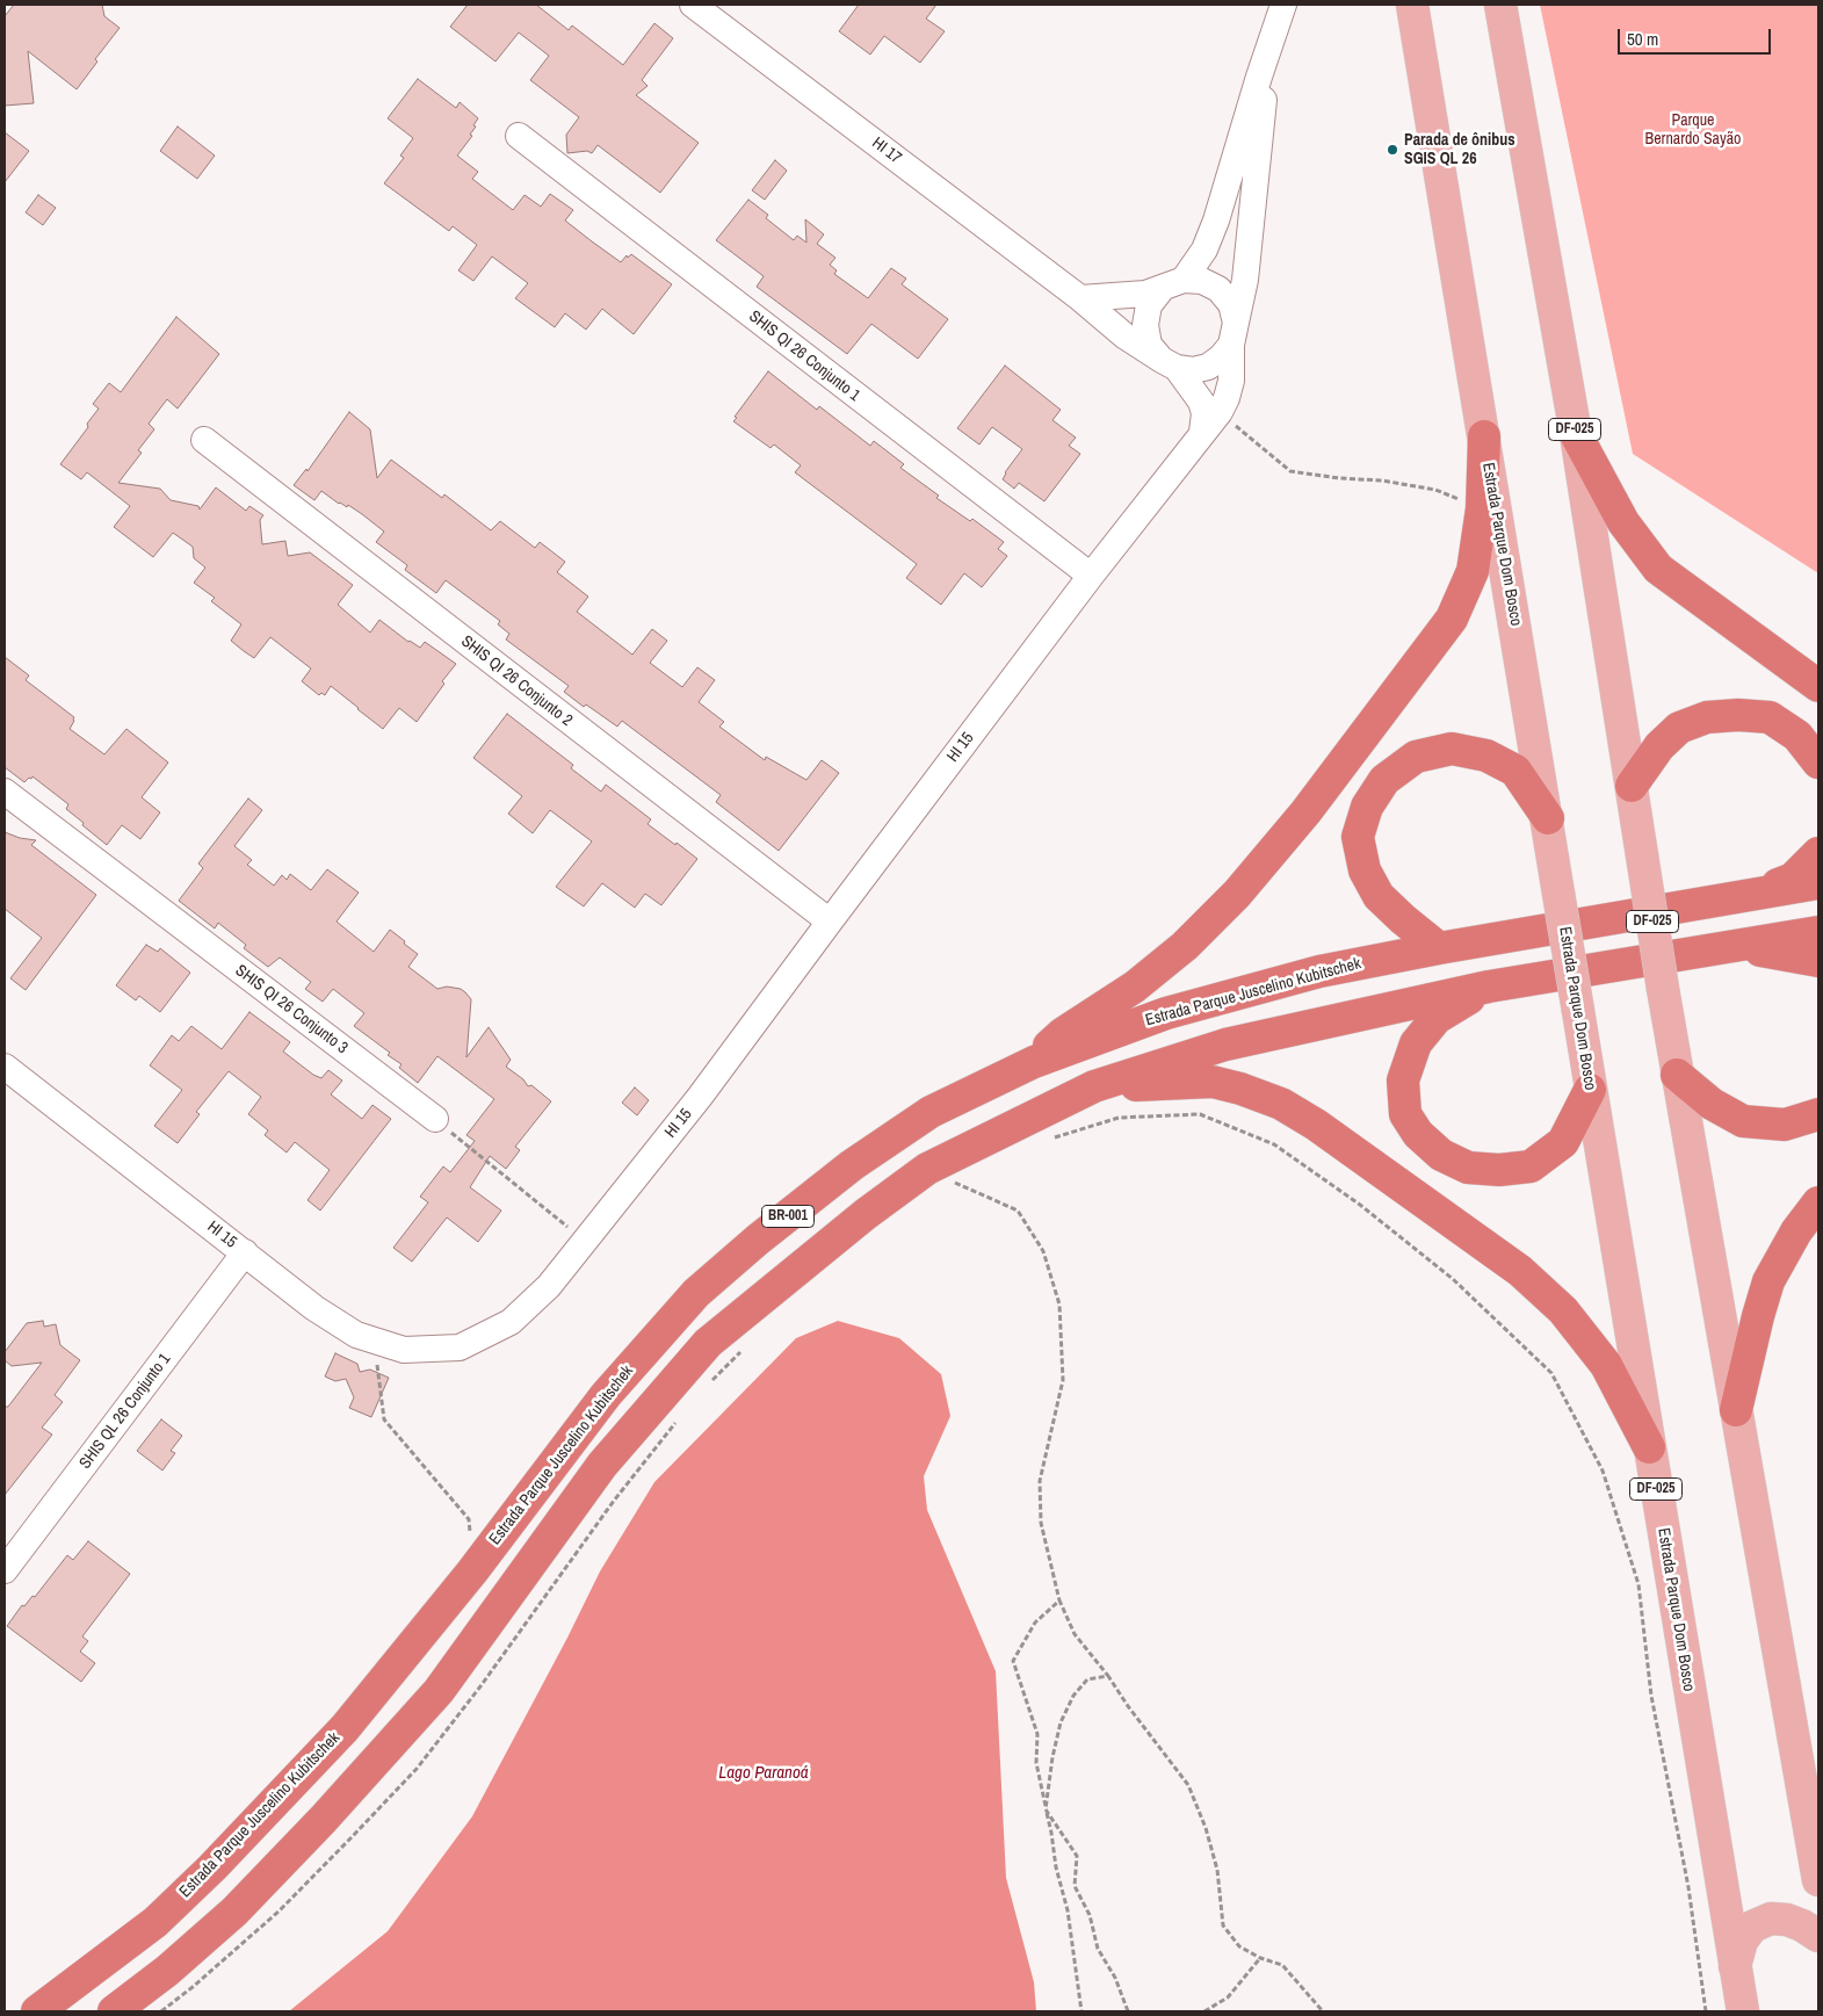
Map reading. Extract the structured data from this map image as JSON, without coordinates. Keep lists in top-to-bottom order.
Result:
{
  "streets": {
    "highway": ["Estrada Parque Juscelino Kubitschek", "BR-001"],
    "main road": ["DF-025", "Estrada Parque Dom Bosco"],
    "street": [
      "HI 17",
      "SHIS QI 26 Conjunto 1",
      "SHIS QI 26 Conjunto 2",
      "HI 15",
      "SHIS QI 26 Conjunto 3",
      "SHIS QL 26 Conjunto 1"
    ]
  },
  "crossings": [
    ["HI 17", "HI 15"],
    ["SHIS QI 26 Conjunto 1", "HI 15"],
    ["SHIS QI 26 Conjunto 2", "HI 15"],
    ["HI 15", "SHIS QL 26 Conjunto 1"]
  ],
  "water": ["Lago Paranoá"],
  "parks": ["Parque Bernardo Sayão"],
  "places": ["Parada de ônibus SGIS QL 26"],
  "scale_bar": "50 m"
}
